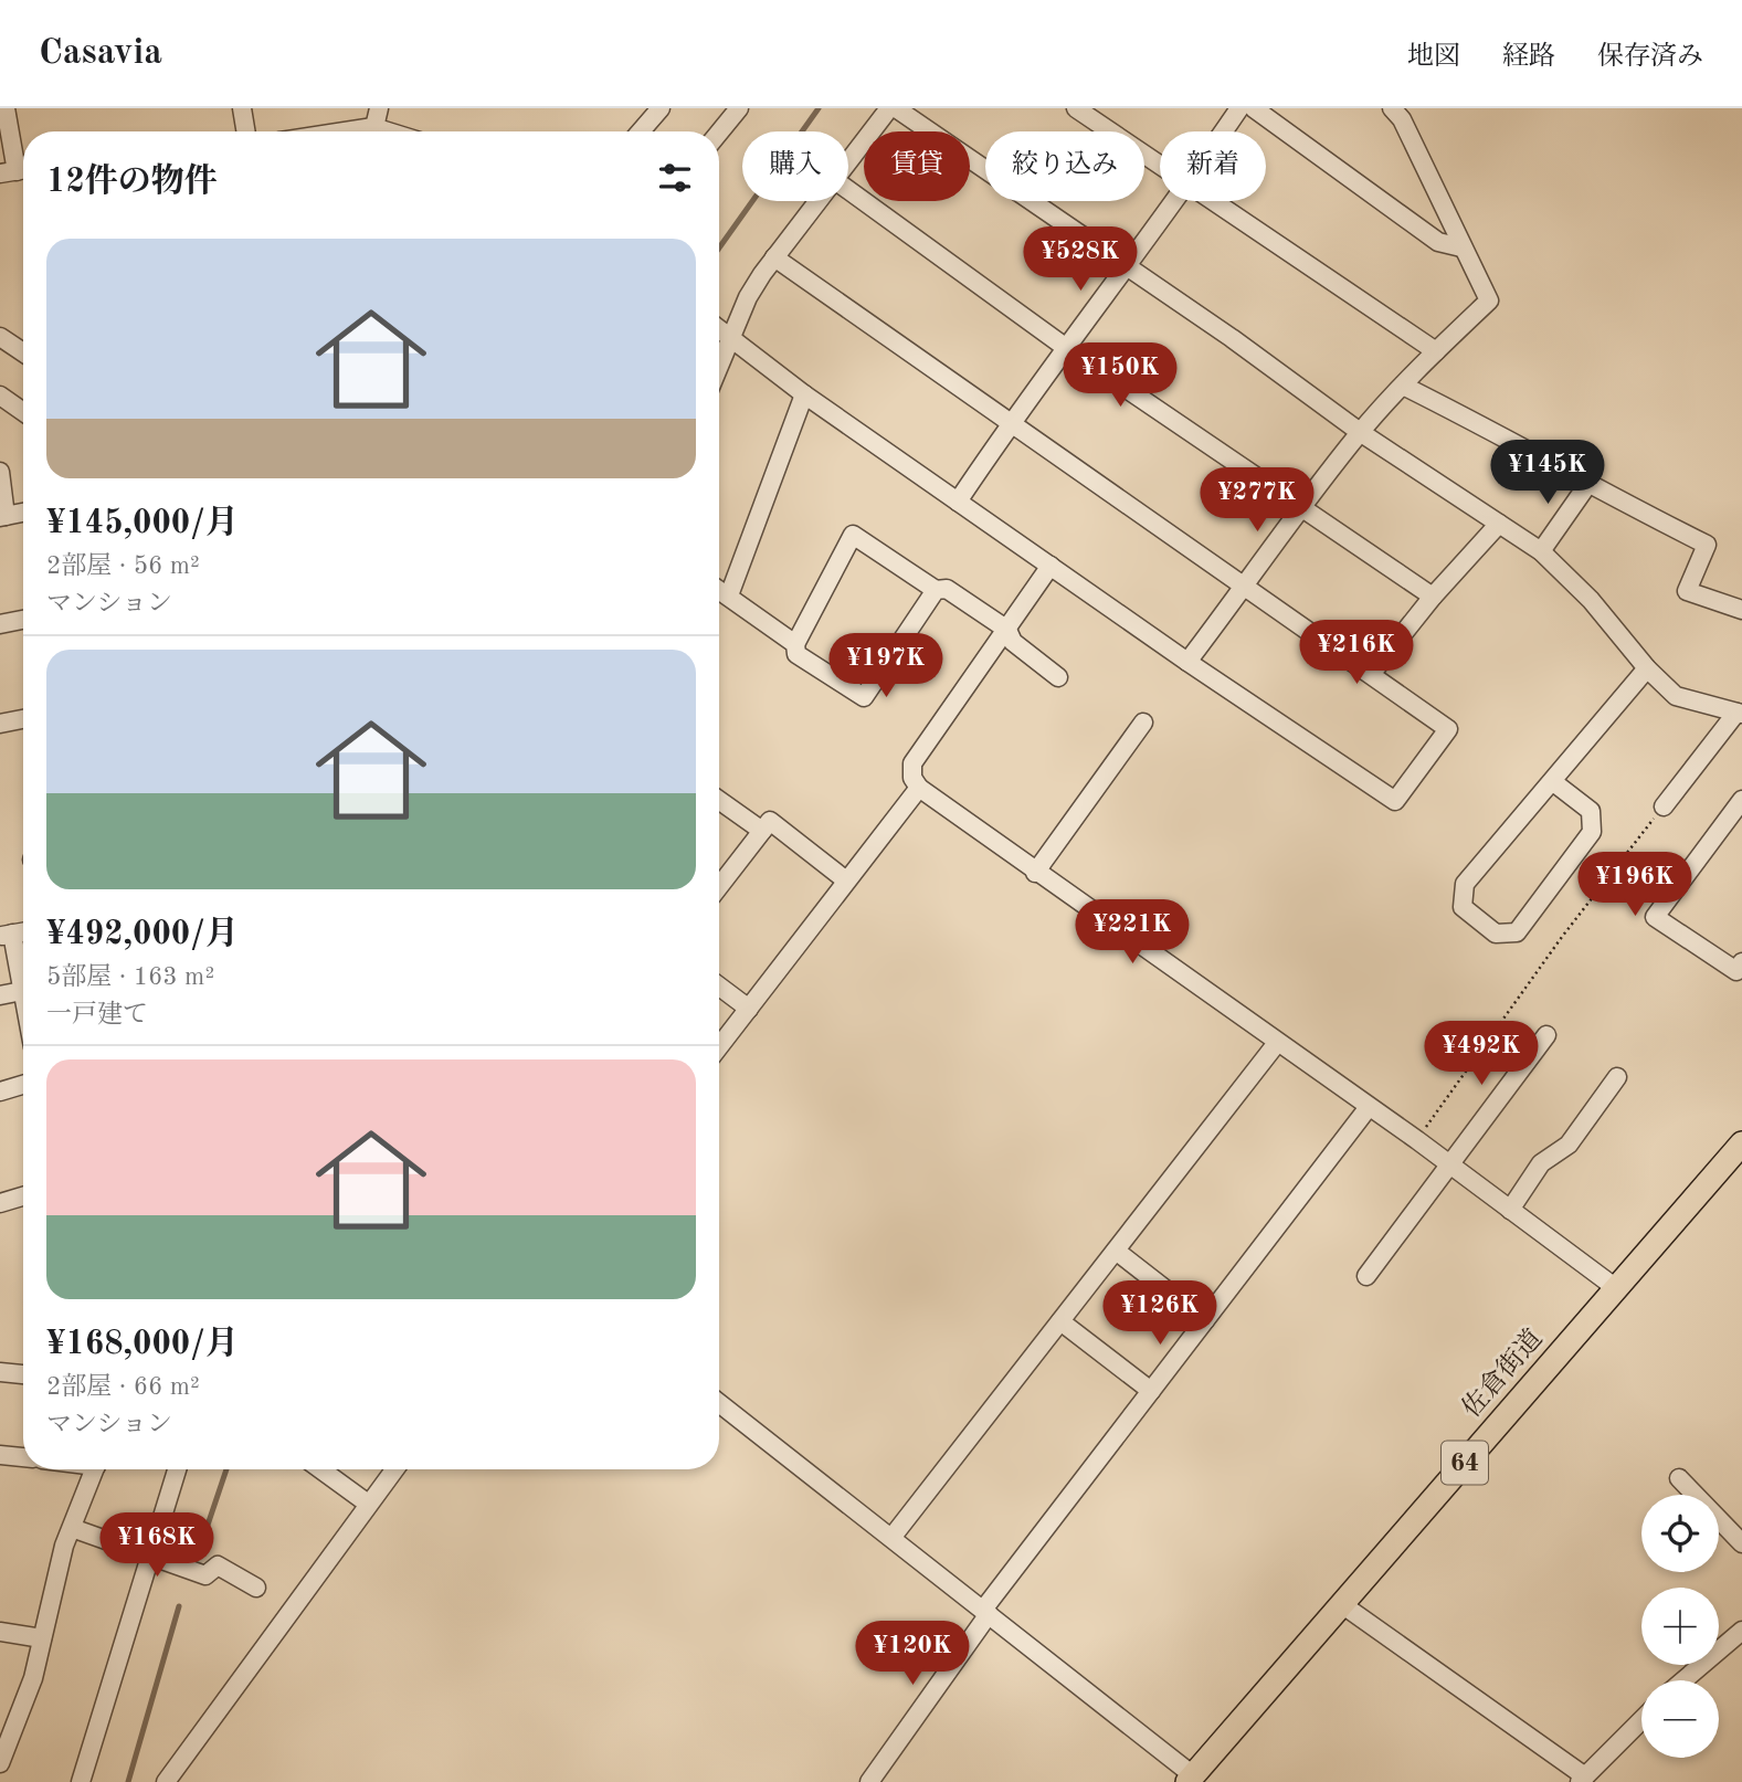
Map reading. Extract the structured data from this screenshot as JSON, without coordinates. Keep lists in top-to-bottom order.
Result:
{
  "streets": {
    "main road": ["佐倉街道", "64"]
  },
  "page": {
    "header": "Casavia",
    "nav": ["地図", "経路", "保存済み"],
    "chip": [
      "購入",
      "賃貸",
      "絞り込み",
      "新着"
    ],
    "heading": "12件の物件",
    "list": [
      {
        "name": "¥145,000/月",
        "note": "2部屋 · 56 m² · マンション"
      },
      {
        "name": "¥492,000/月",
        "note": "5部屋 · 163 m² · 一戸建て"
      },
      {
        "name": "¥168,000/月",
        "note": "2部屋 · 66 m² · マンション"
      }
    ],
    "price": [
      "¥528K",
      "¥150K",
      "¥145K",
      "¥277K",
      "¥216K",
      "¥197K",
      "¥196K",
      "¥221K",
      "¥492K",
      "¥126K",
      "¥168K",
      "¥120K"
    ],
    "map_buttons": ["+", "−"]
  }
}
